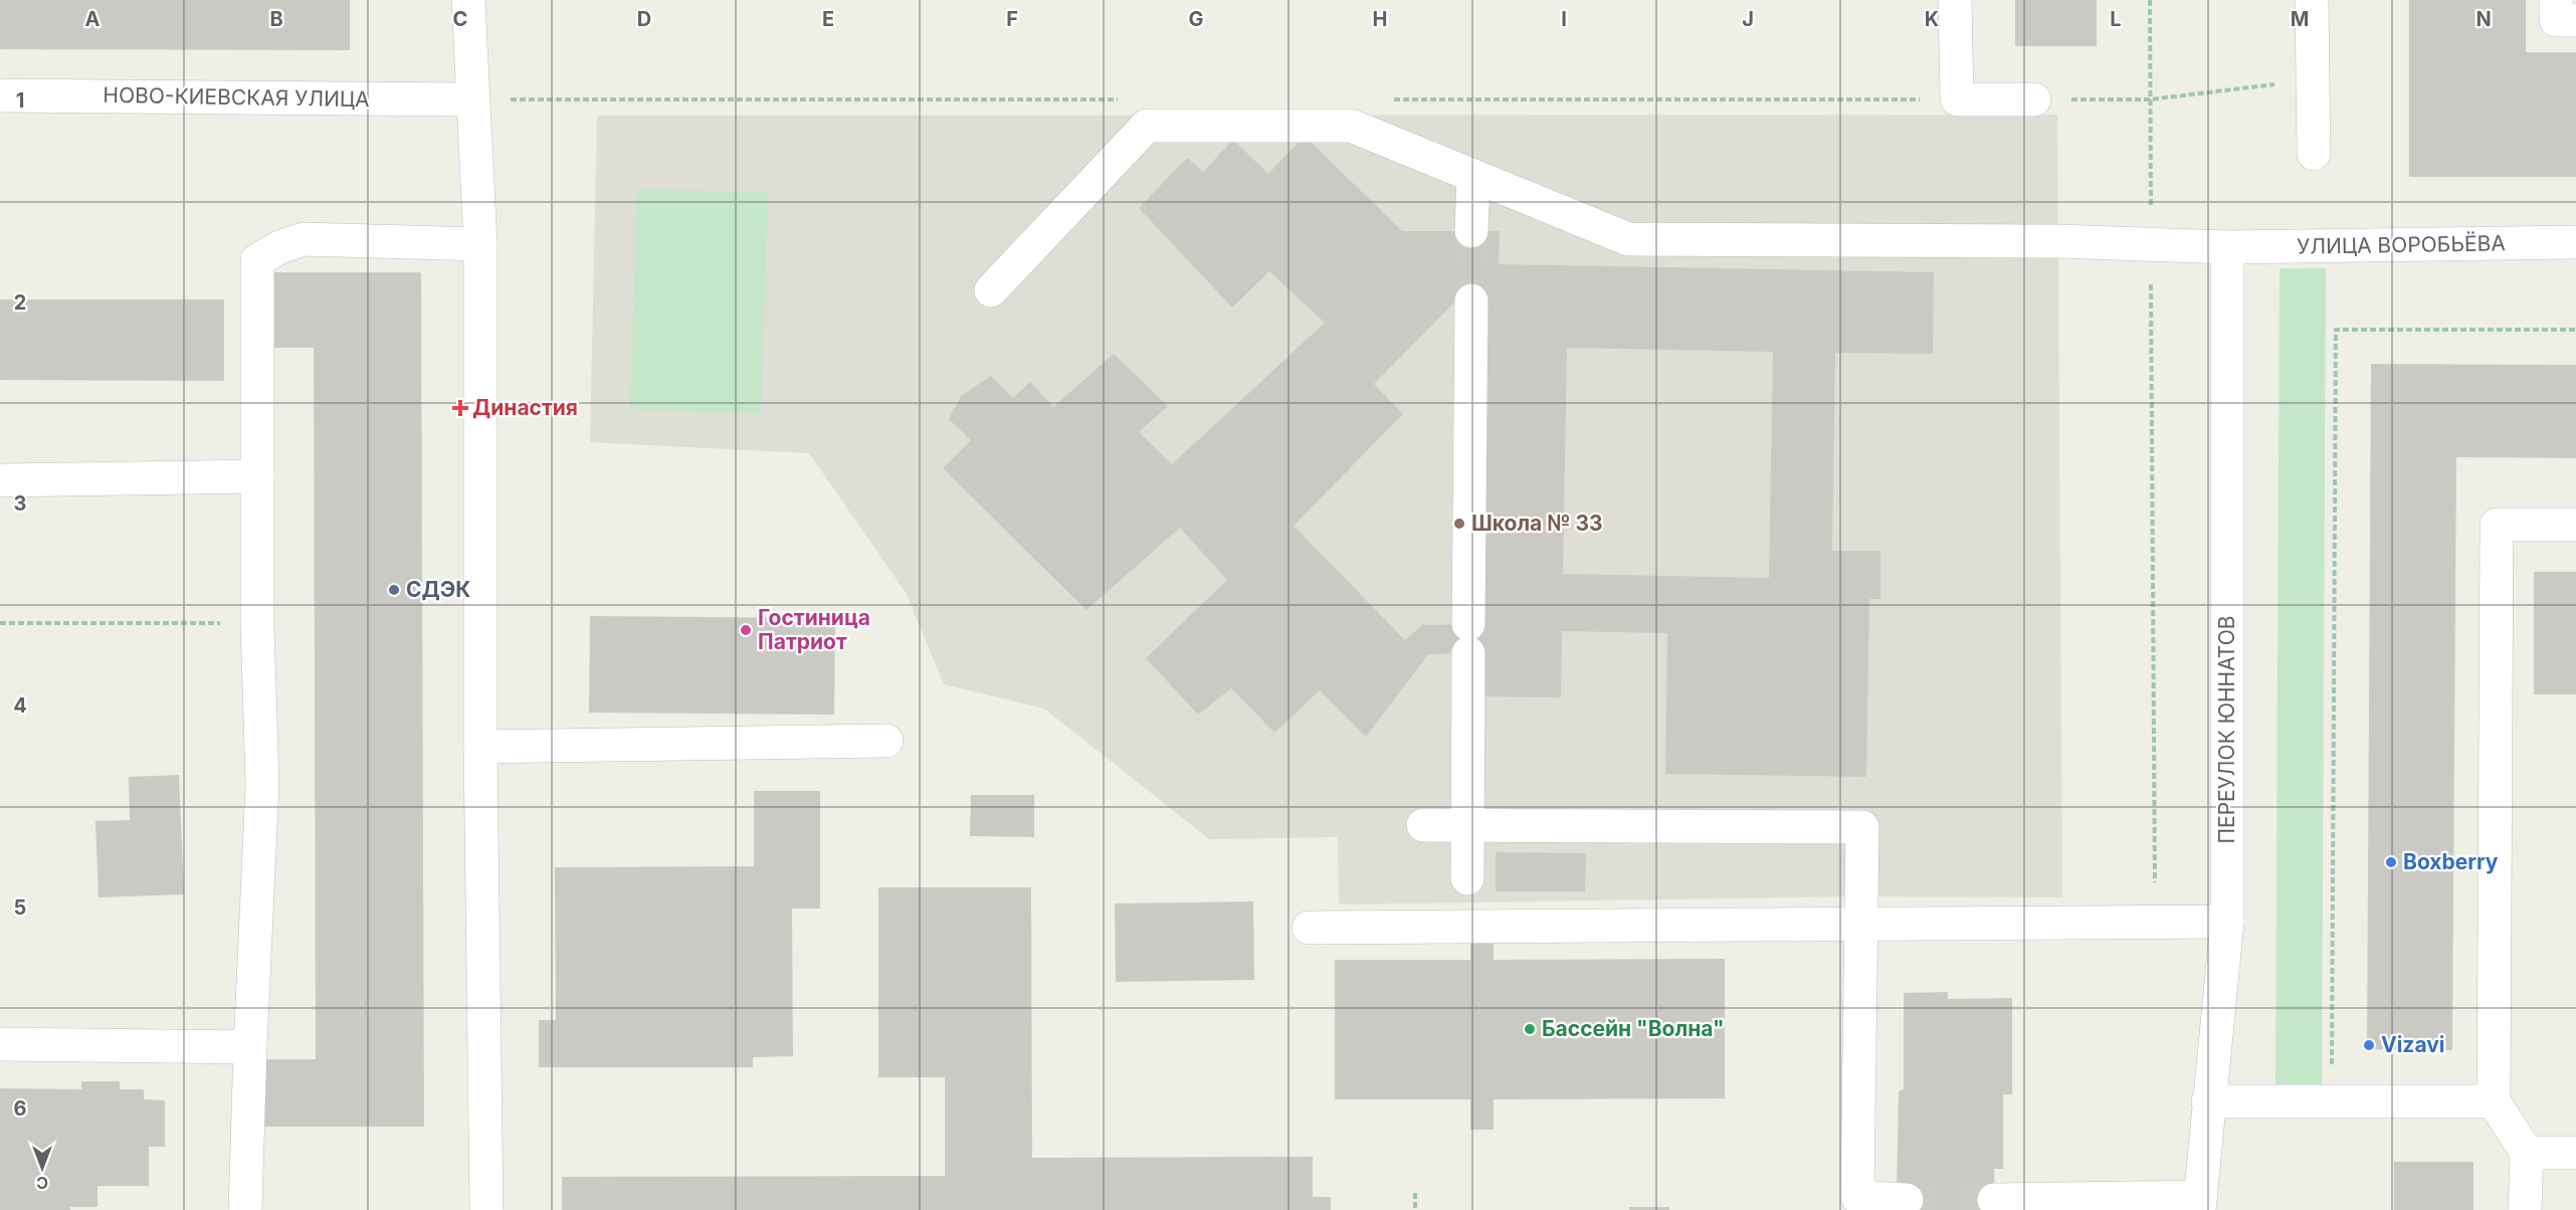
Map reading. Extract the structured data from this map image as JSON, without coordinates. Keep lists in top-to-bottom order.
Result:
{
  "streets": {
    "street": ["НОВО-КИЕВСКАЯ УЛИЦА", "УЛИЦА ВОРОБЬЁВА", "ПЕРЕУЛОК ЮННАТОВ"]
  },
  "crossings": [
    ["УЛИЦА ВОРОБЬЁВА", "ПЕРЕУЛОК ЮННАТОВ"]
  ],
  "places": {
    "health": ["Династия"],
    "other": [
      "Школа № 33",
      "СДЭК",
      "Гостиница Патриот",
      "Boxberry",
      "Бассейн \"Волна\"",
      "Vizavi"
    ]
  },
  "north": "bottom",
  "grid": {
    "columns": [
      "A",
      "B",
      "C",
      "D",
      "E",
      "F",
      "G",
      "H",
      "I",
      "J",
      "K",
      "L",
      "M",
      "N"
    ],
    "rows": [
      "1",
      "2",
      "3",
      "4",
      "5",
      "6"
    ]
  }
}
